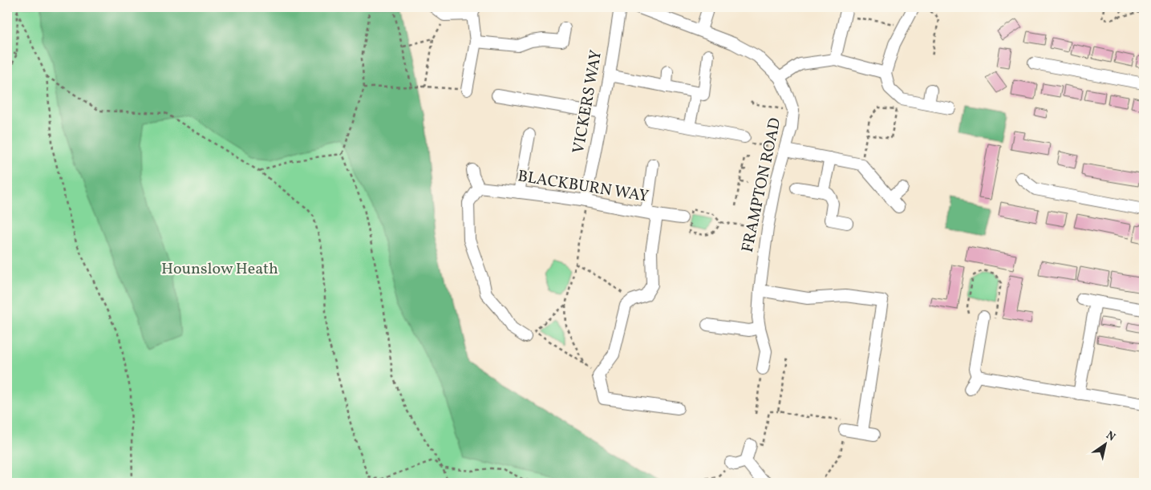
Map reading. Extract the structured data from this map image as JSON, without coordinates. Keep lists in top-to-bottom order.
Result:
{
  "streets": {
    "street": ["VICKERS WAY", "FRAMPTON ROAD", "BLACKBURN WAY"]
  },
  "crossings": [
    ["VICKERS WAY", "BLACKBURN WAY"]
  ],
  "parks": ["Hounslow Heath"],
  "north": "top right"
}
